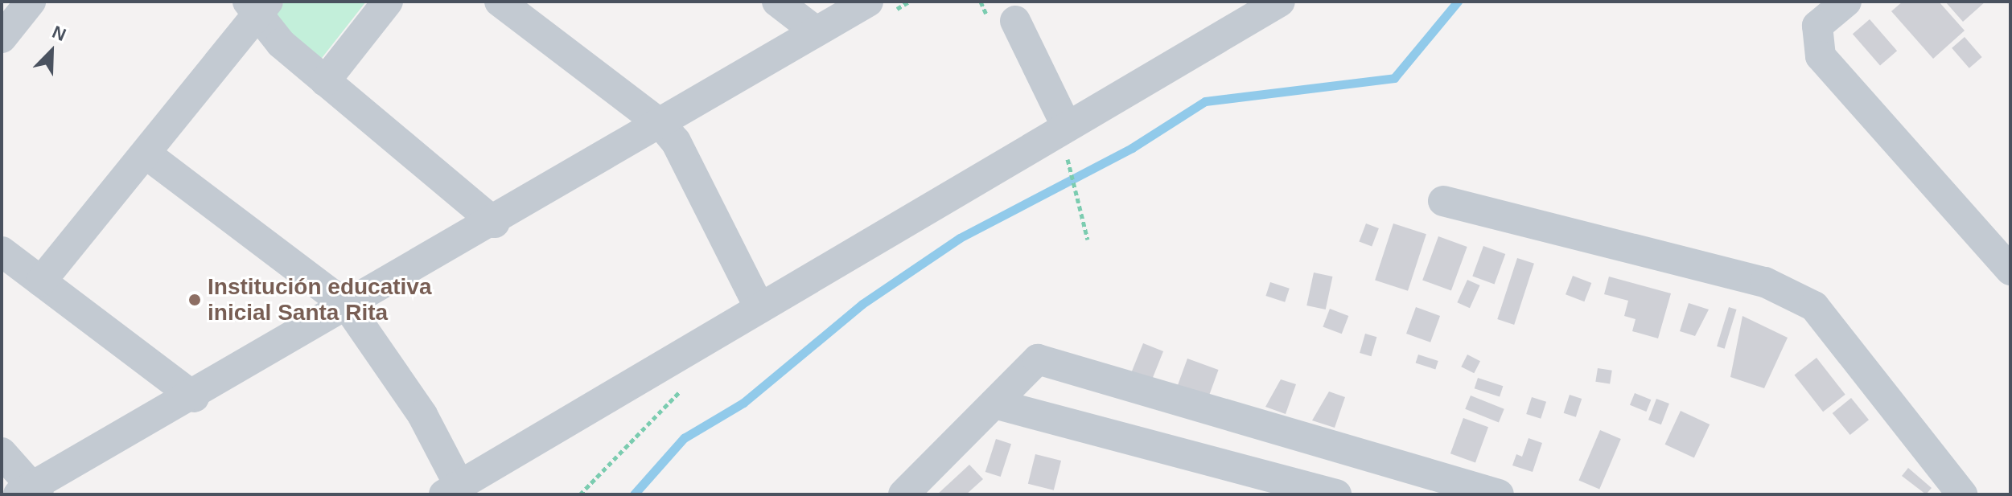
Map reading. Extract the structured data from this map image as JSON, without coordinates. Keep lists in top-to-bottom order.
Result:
{
  "places": ["Institución educativa inicial Santa Rita"],
  "north": "top right"
}
